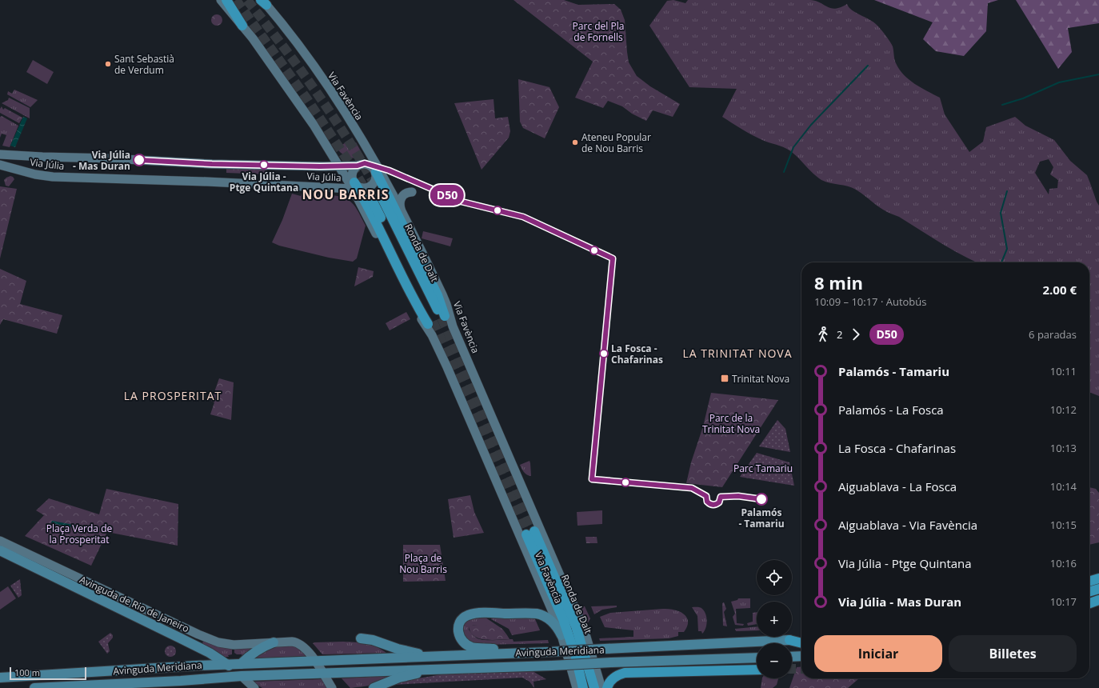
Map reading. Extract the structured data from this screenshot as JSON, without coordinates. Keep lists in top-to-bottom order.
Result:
{
  "streets": {
    "highway": ["Ronda de Dalt", "Avinguda Meridiana"],
    "main road": ["Avinguda de Rio de Janeiro"],
    "street": ["Via Favència", "Via Júlia"]
  },
  "crossings": [
    ["Via Favència", "Via Júlia"],
    ["Avinguda de Rio de Janeiro", "Avinguda Meridiana"]
  ],
  "districts": ["NOU BARRIS", "LA TRINITAT NOVA", "LA PROSPERITAT"],
  "parks": [
    "Parc del Pla de Fornells",
    "Parc de la Trinitat Nova",
    "Parc Tamariu",
    "Plaça Verda de la Prosperitat",
    "Plaça de Nou Barris"
  ],
  "places": {
    "other": [
      "Sant Sebastià de Verdum",
      "Ateneu Popular de Nou Barris",
      "Via Júlia - Mas Duran",
      "Via Júlia - Ptge Quintana",
      "La Fosca - Chafarinas",
      "Palamós - Tamariu"
    ],
    "transit": ["Trinitat Nova"]
  },
  "lines": ["bus line D50"],
  "scale_bar": "100 m",
  "page": {
    "on_map": "D50",
    "heading": ["8 min", "10:09 – 10:17 · Autobús", "2.00 €"],
    "legs": ["2", "D50", "6 paradas"],
    "list": [
      {
        "name": "Palamós - Tamariu",
        "value": "10:11"
      },
      {
        "name": "Palamós - La Fosca",
        "value": "10:12"
      },
      {
        "name": "La Fosca - Chafarinas",
        "value": "10:13"
      },
      {
        "name": "Aiguablava - La Fosca",
        "value": "10:14"
      },
      {
        "name": "Aiguablava - Via Favència",
        "value": "10:15"
      },
      {
        "name": "Via Júlia - Ptge Quintana",
        "value": "10:16"
      },
      {
        "name": "Via Júlia - Mas Duran",
        "value": "10:17"
      }
    ],
    "map_buttons": ["+", "−"],
    "buttons": ["Iniciar", "Billetes"],
    "scale": "100 m"
  }
}
